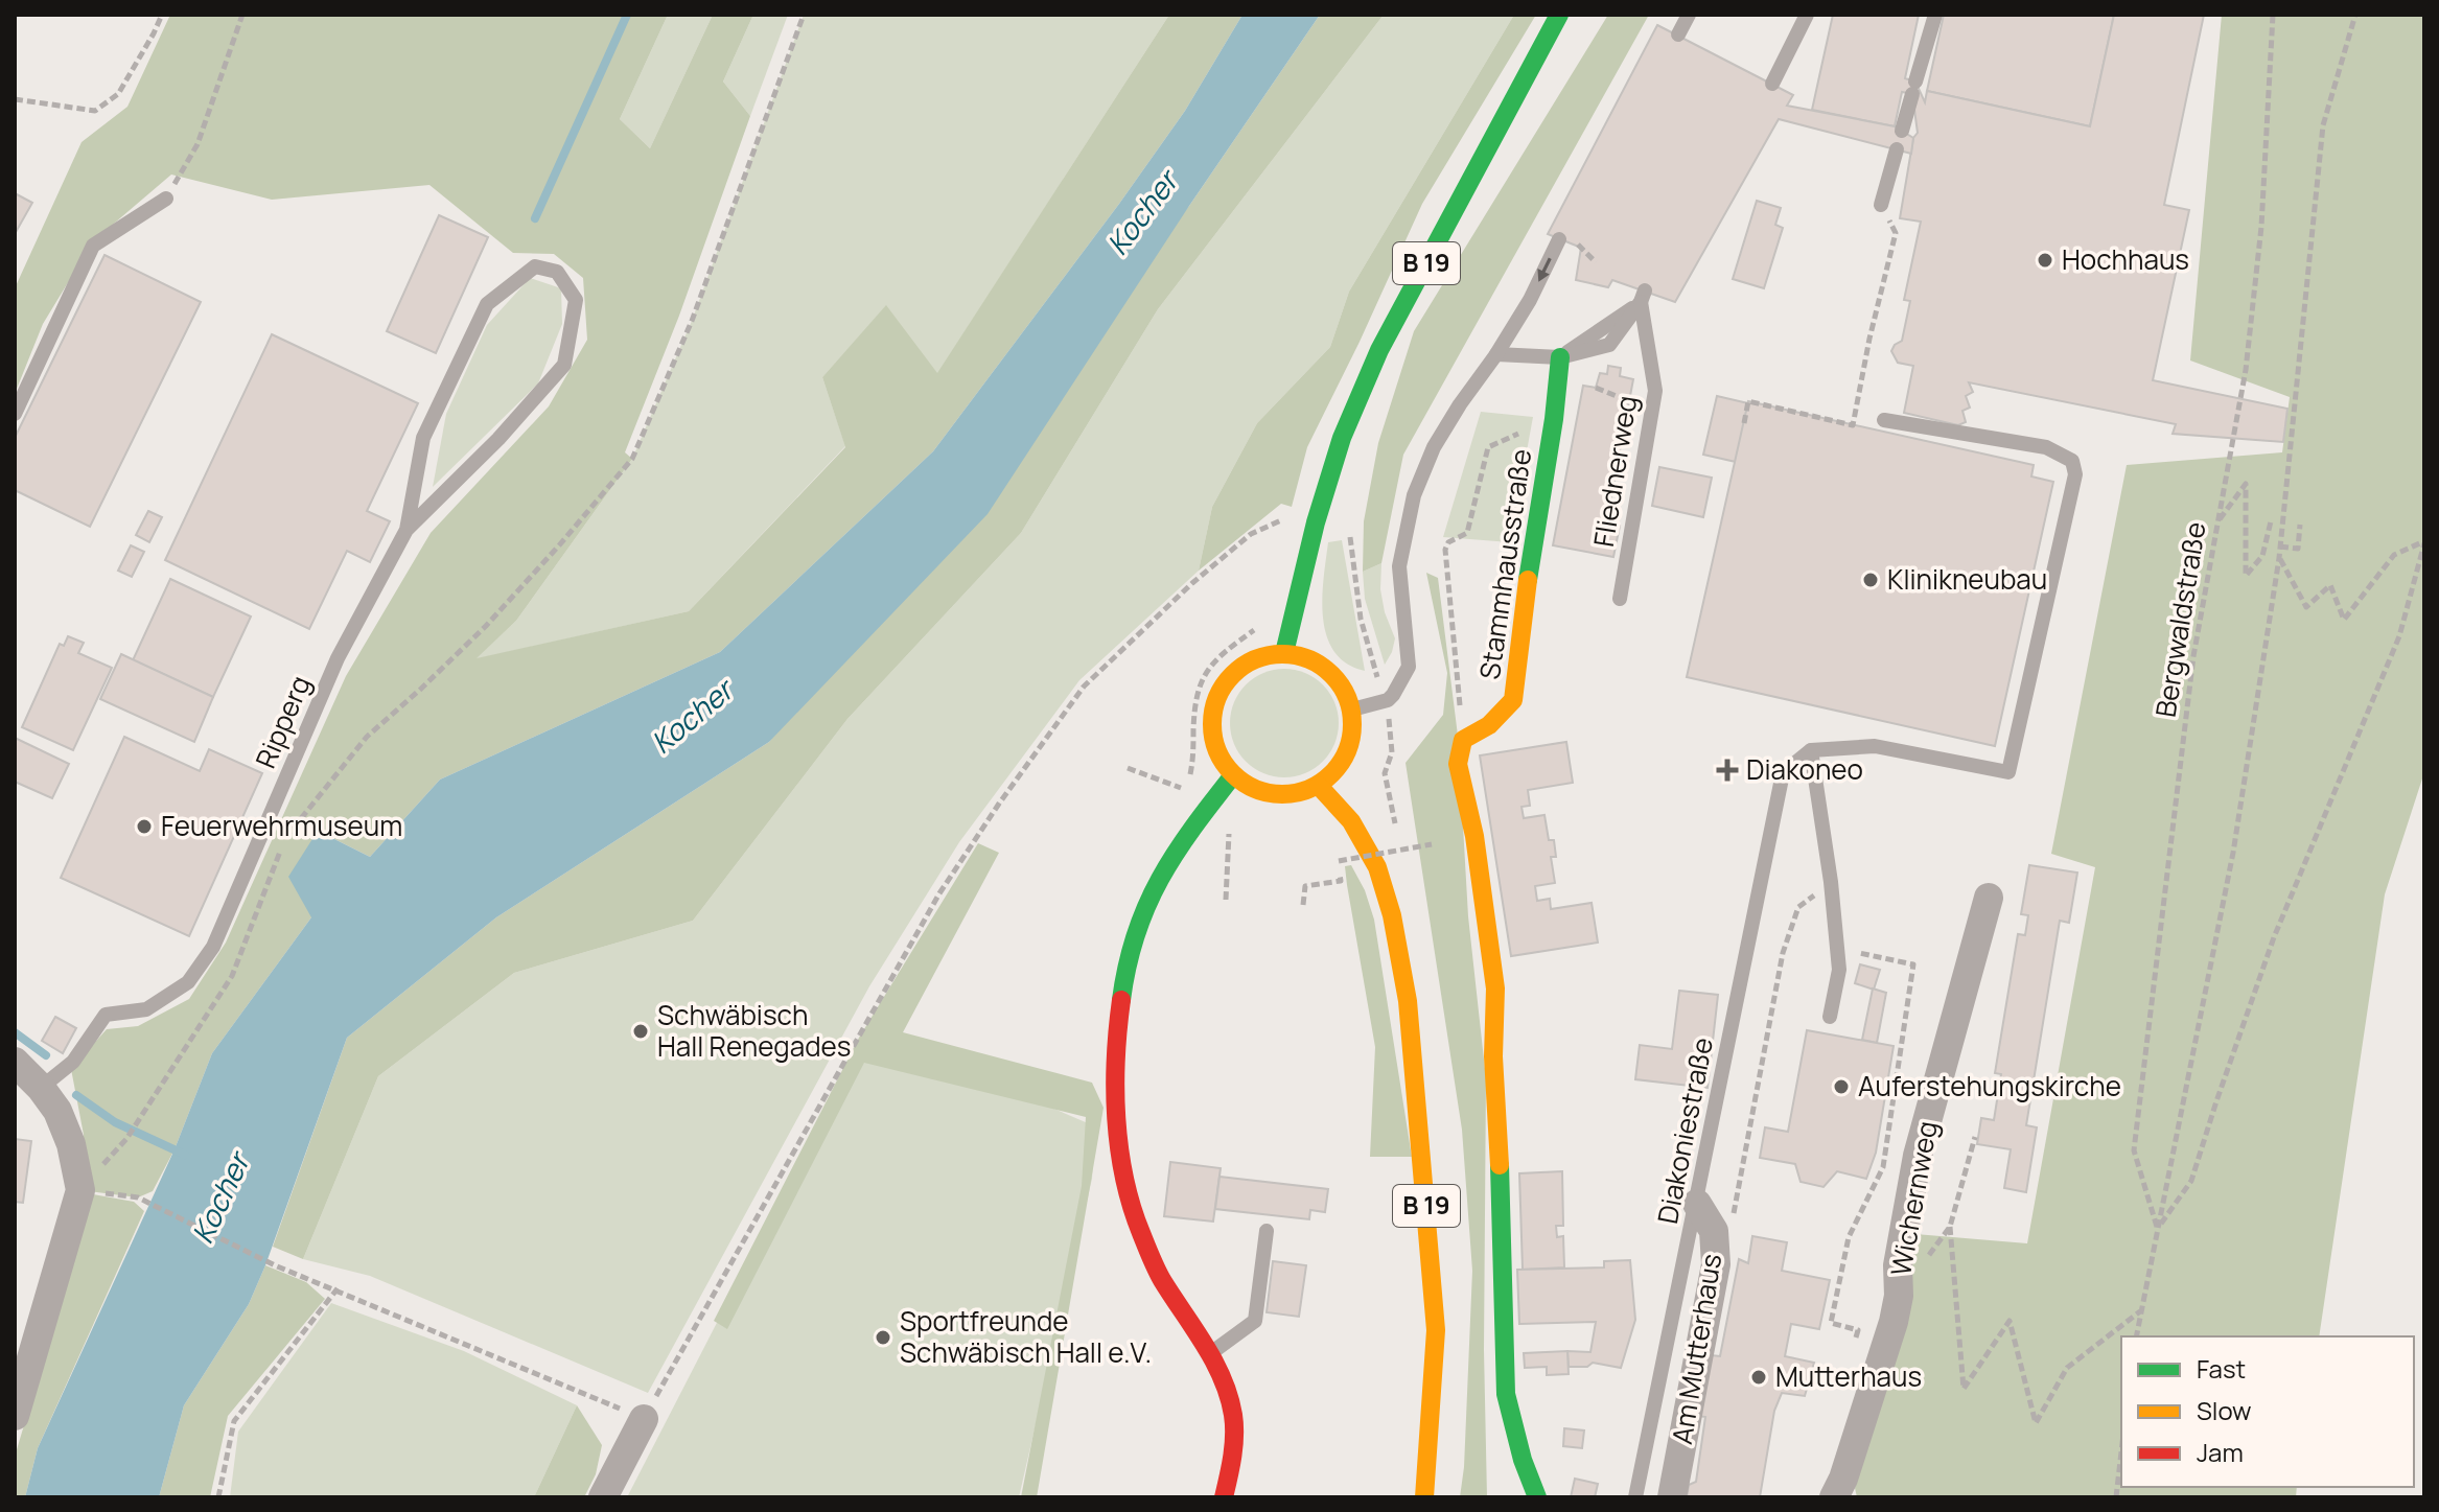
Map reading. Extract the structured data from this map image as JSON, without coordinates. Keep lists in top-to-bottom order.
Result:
{
  "streets": {
    "street": [
      "B 19",
      "Stammhausstraße",
      "Wichernweg",
      "Am Mutterhaus"
    ],
    "lane": ["Fliednerweg", "Ripperg", "Diakoniestraße"],
    "path": ["Bergwaldstraße"]
  },
  "crossings": [
    ["Fliednerweg", "Stammhausstraße"],
    ["Diakoniestraße", "Am Mutterhaus"]
  ],
  "water": ["Kocher"],
  "places": {
    "other": [
      "Hochhaus",
      "Klinikneubau",
      "Feuerwehrmuseum",
      "Schwäbisch Hall Renegades",
      "Auferstehungskirche",
      "Sportfreunde Schwäbisch Hall e.V.",
      "Mutterhaus"
    ],
    "health": ["Diakoneo"]
  },
  "legend": ["Fast", "Slow", "Jam"]
}
